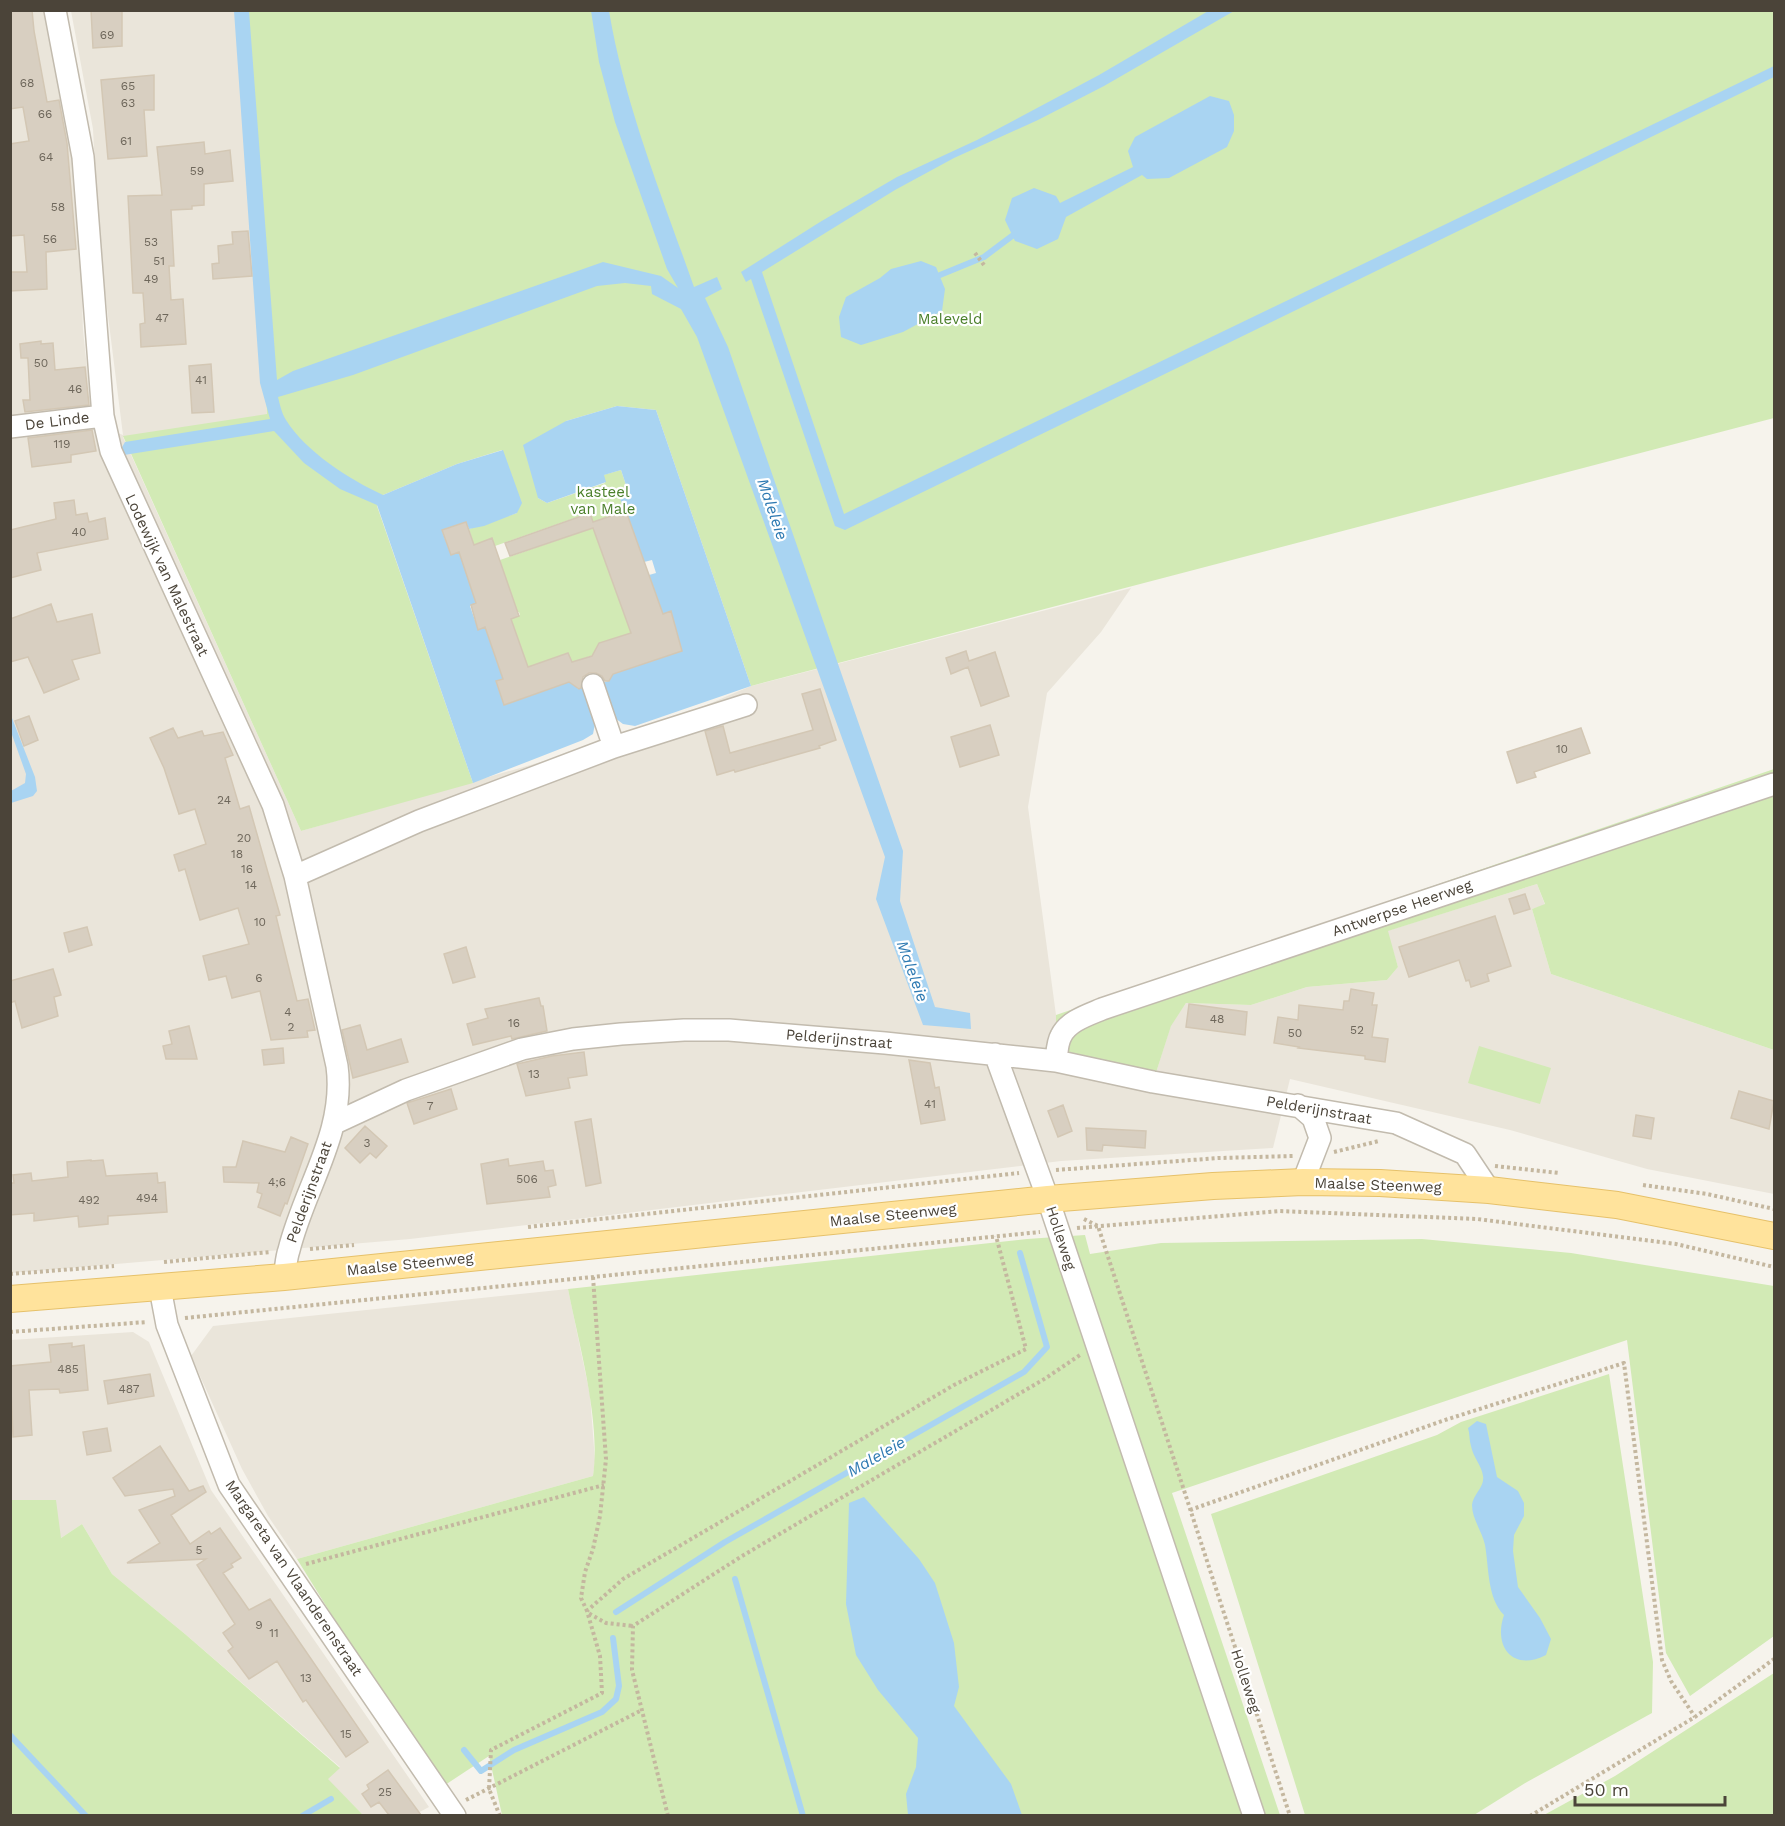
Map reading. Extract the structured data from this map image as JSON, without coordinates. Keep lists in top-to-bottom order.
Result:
{
  "streets": {
    "main road": ["Maalse Steenweg"],
    "street": [
      "De Linde",
      "Lodewijk van Malestraat",
      "Antwerpse Heerweg",
      "Pelderijnstraat",
      "Holleweg",
      "Margareta van Vlaanderenstraat"
    ]
  },
  "crossings": [
    ["De Linde", "Lodewijk van Malestraat"],
    ["Lodewijk van Malestraat", "Pelderijnstraat"],
    ["Antwerpse Heerweg", "Pelderijnstraat"],
    ["Pelderijnstraat", "Maalse Steenweg"],
    ["Pelderijnstraat", "Holleweg"],
    ["Maalse Steenweg", "Holleweg"],
    ["Maalse Steenweg", "Margareta van Vlaanderenstraat"]
  ],
  "water": ["Maleleie"],
  "parks": ["Maleveld", "kasteel van Male"],
  "house_numbers": [
    "69",
    "68",
    "65",
    "63",
    "66",
    "61",
    "64",
    "59",
    "58",
    "56",
    "53",
    "51",
    "49",
    "47",
    "50",
    "41",
    "46",
    "119",
    "40",
    "10",
    "24",
    "20",
    "18",
    "16",
    "14",
    "10",
    "6",
    "4",
    "48",
    "16",
    "2",
    "52",
    "50",
    "13",
    "41",
    "7",
    "3",
    "506",
    "4;6",
    "494",
    "492",
    "485",
    "487",
    "5",
    "9",
    "11",
    "13",
    "15",
    "25"
  ],
  "scale_bar": "50 m"
}
